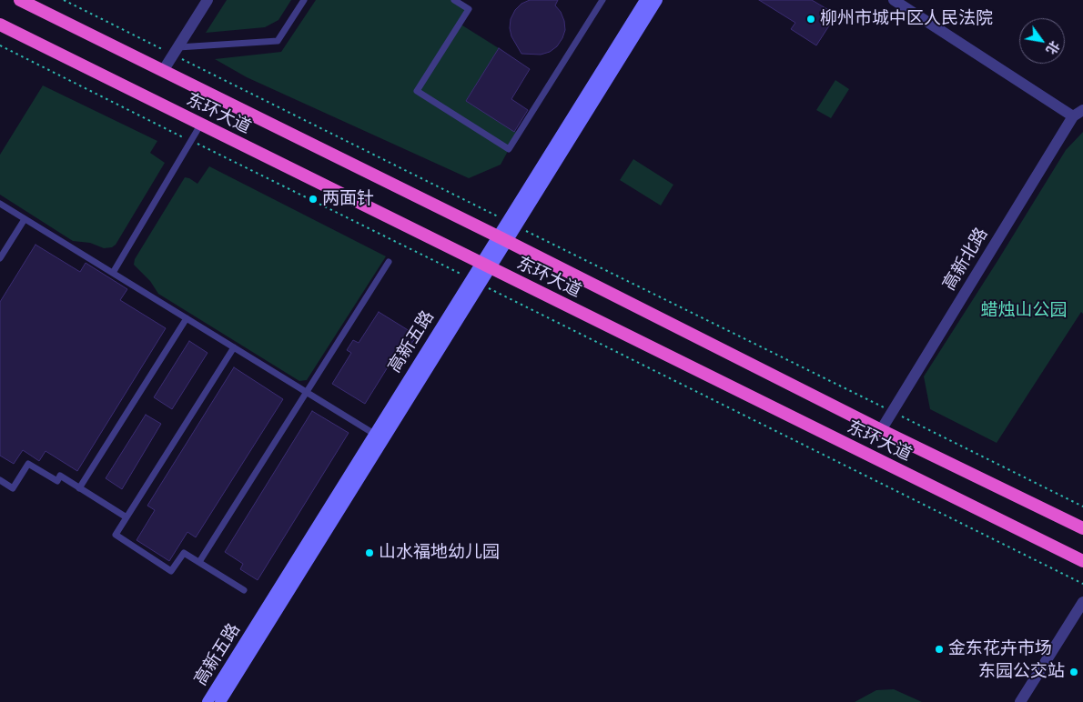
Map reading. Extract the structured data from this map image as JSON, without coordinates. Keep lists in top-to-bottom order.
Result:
{
  "streets": {
    "highway": ["东环大道"],
    "main road": ["高新五路"],
    "street": ["高新北路"]
  },
  "crossings": [
    ["东环大道", "高新北路"],
    ["东环大道", "高新五路"]
  ],
  "parks": ["蜡烛山公园"],
  "places": [
    "柳州市城中区人民法院",
    "两面针",
    "山水福地幼儿园",
    "金东花卉市场",
    "东园公交站"
  ],
  "north": "bottom right"
}
